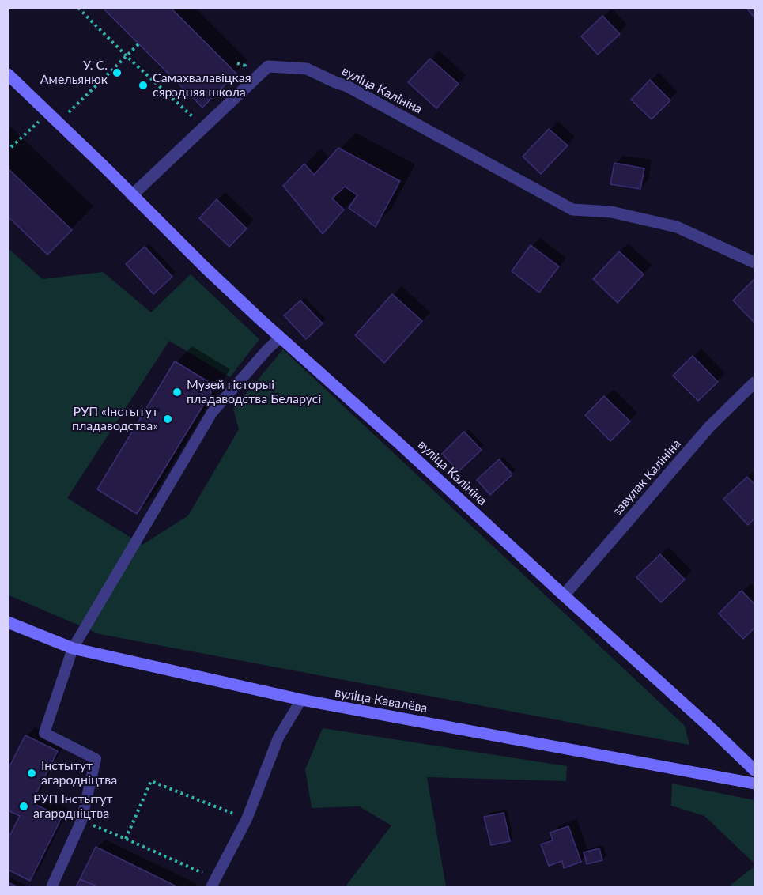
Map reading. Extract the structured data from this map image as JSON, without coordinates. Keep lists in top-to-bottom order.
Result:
{
  "streets": {
    "street": ["вуліца Калініна", "завулак Калініна", "вуліца Кавалёва"]
  },
  "crossings": [
    ["вуліца Калініна", "завулак Калініна"]
  ],
  "places": [
    "У. С. Амельянюк",
    "Самахвалавіцкая сярэдняя школа",
    "Музей гісторыі пладаводства Беларусі",
    "РУП «Інстытут пладаводства»",
    "Інстытут агародніцтва",
    "РУП Інстытут агародніцтва"
  ]
}
